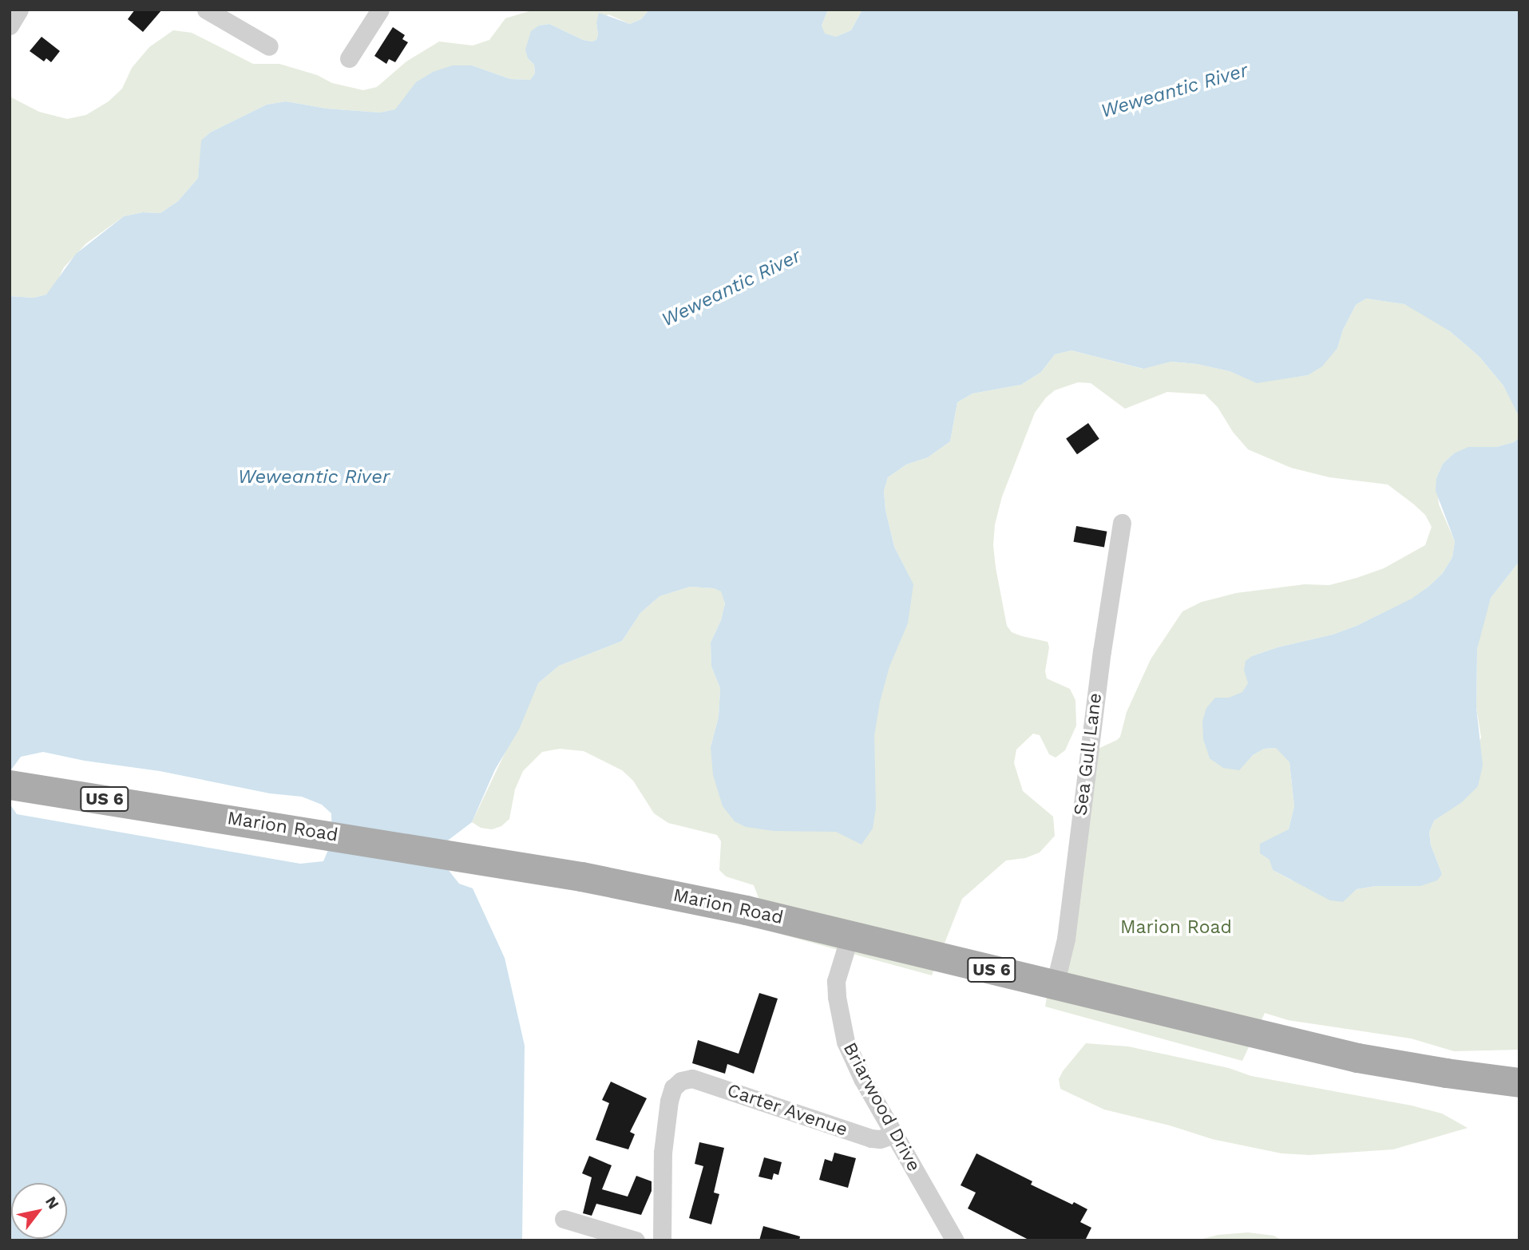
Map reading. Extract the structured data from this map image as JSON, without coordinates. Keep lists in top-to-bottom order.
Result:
{
  "streets": {
    "main road": ["US 6", "Marion Road"],
    "street": ["Sea Gull Lane", "Briarwood Drive", "Carter Avenue"]
  },
  "crossings": [
    ["Sea Gull Lane", "Marion Road"],
    ["Marion Road", "Briarwood Drive"],
    ["Briarwood Drive", "Carter Avenue"]
  ],
  "water": ["Weweantic River"],
  "parks": ["Marion Road"],
  "north": "top right"
}
